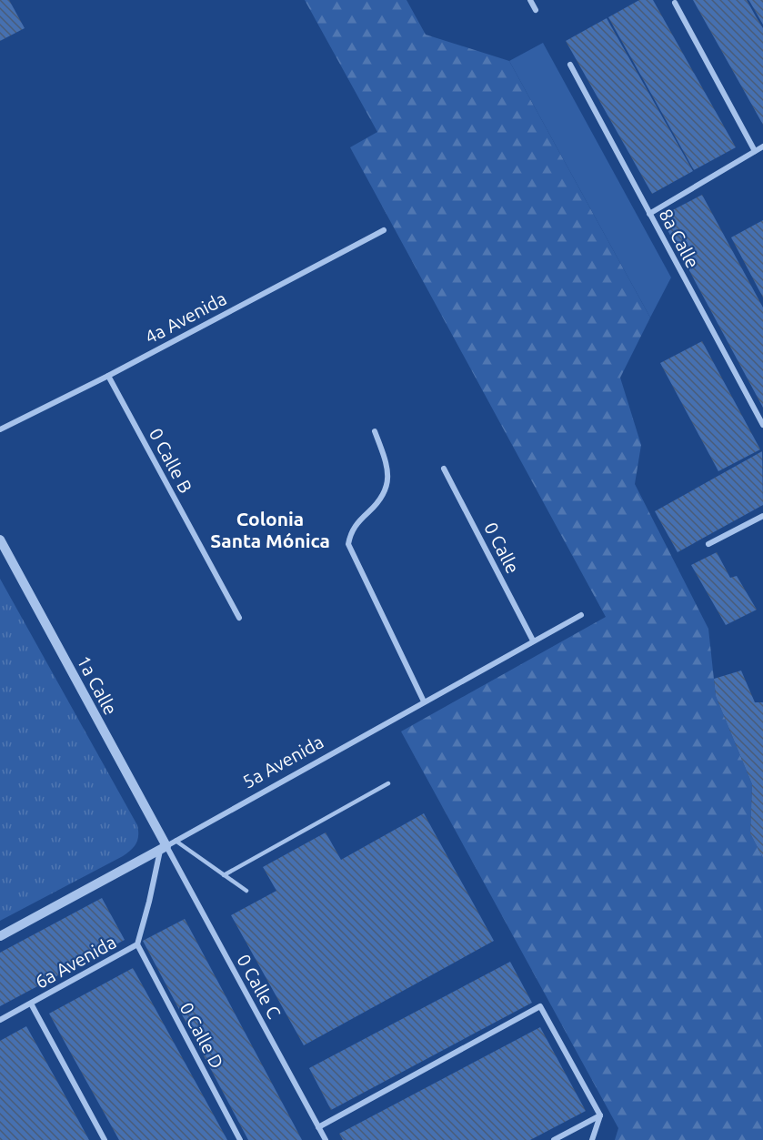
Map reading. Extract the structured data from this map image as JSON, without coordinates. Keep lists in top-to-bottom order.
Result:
{
  "streets": {
    "street": [
      "8a Calle",
      "4a Avenida",
      "0 Calle B",
      "0 Calle",
      "1a Calle",
      "5a Avenida",
      "6a Avenida",
      "0 Calle C",
      "0 Calle D"
    ]
  },
  "crossings": [
    ["4a Avenida", "0 Calle B"],
    ["0 Calle", "5a Avenida"],
    ["1a Calle", "5a Avenida"],
    ["1a Calle", "6a Avenida"],
    ["1a Calle", "0 Calle C"],
    ["5a Avenida", "6a Avenida"],
    ["5a Avenida", "0 Calle C"],
    ["6a Avenida", "0 Calle C"],
    ["6a Avenida", "0 Calle D"]
  ],
  "districts": ["Colonia Santa Mónica"]
}
